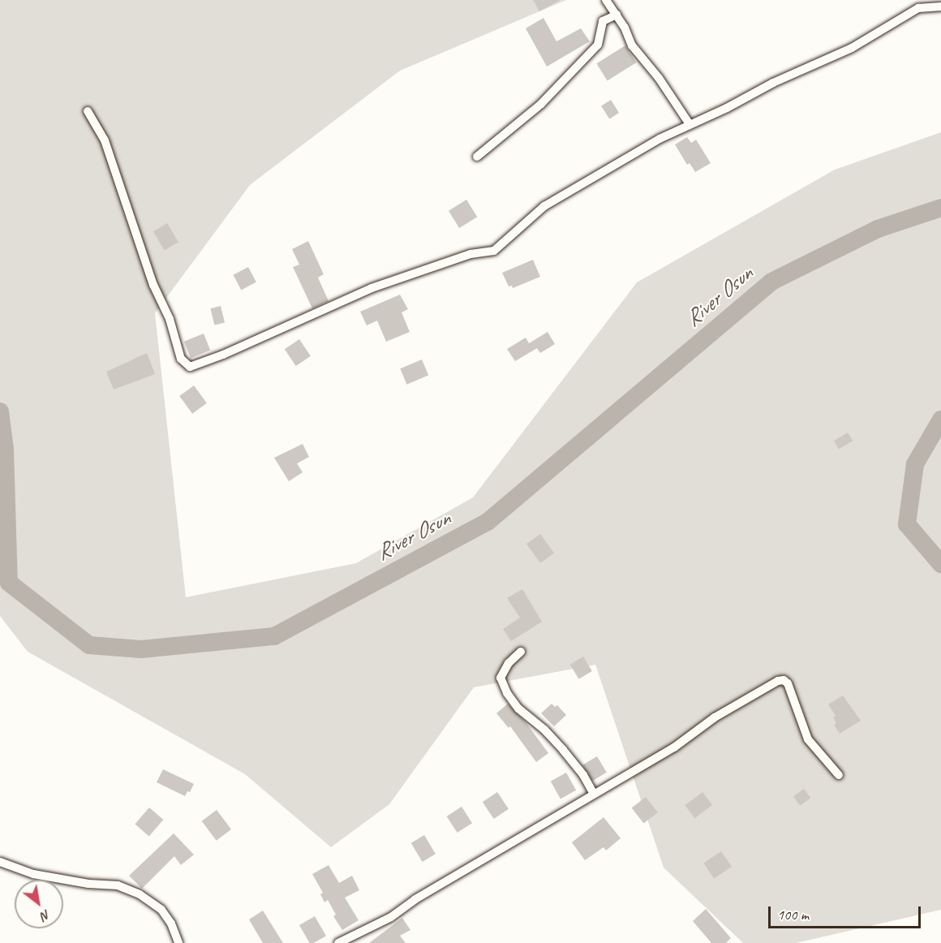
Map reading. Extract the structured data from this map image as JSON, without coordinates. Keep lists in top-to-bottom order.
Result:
{
  "water": ["River Osun"],
  "scale_bar": "100 m",
  "north": "bottom right"
}
